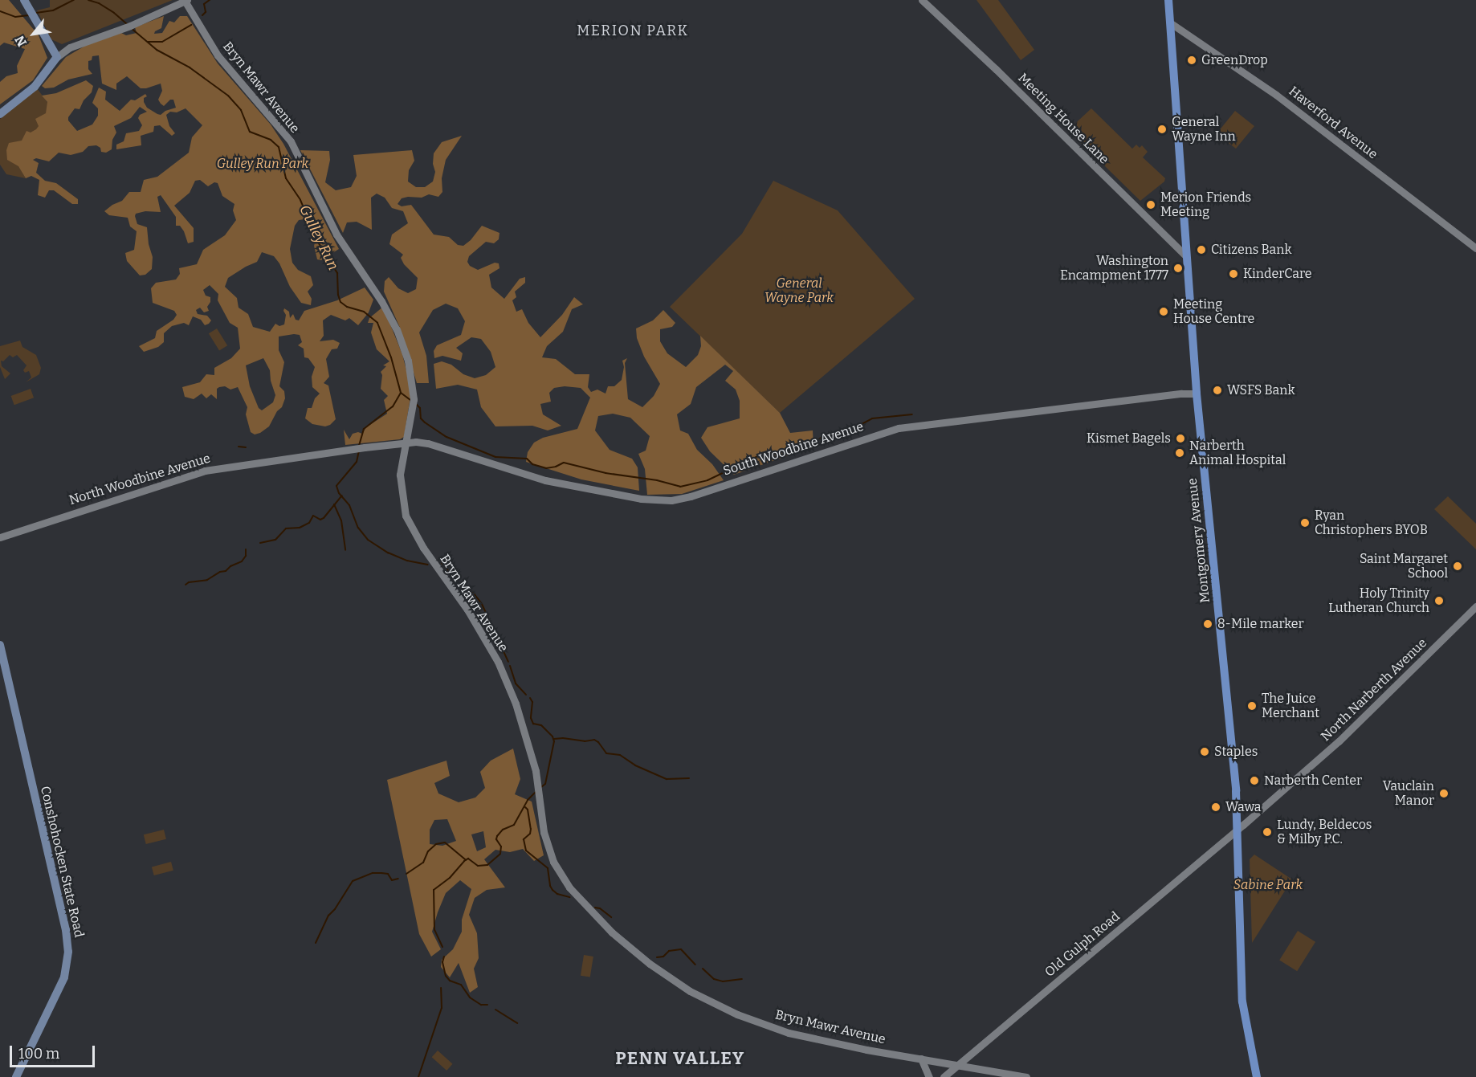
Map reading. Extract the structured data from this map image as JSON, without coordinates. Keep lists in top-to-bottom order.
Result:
{
  "streets": {
    "main road": ["Montgomery Avenue", "Conshohocken State Road"],
    "street": [
      "Bryn Mawr Avenue",
      "Meeting House Lane",
      "Haverford Avenue",
      "South Woodbine Avenue",
      "North Woodbine Avenue",
      "North Narberth Avenue",
      "Old Gulph Road"
    ]
  },
  "crossings": [
    ["Bryn Mawr Avenue", "South Woodbine Avenue"],
    ["Bryn Mawr Avenue", "North Woodbine Avenue"],
    ["Bryn Mawr Avenue", "Old Gulph Road"],
    ["Meeting House Lane", "Montgomery Avenue"],
    ["Haverford Avenue", "Montgomery Avenue"],
    ["South Woodbine Avenue", "North Woodbine Avenue"],
    ["South Woodbine Avenue", "Montgomery Avenue"],
    ["Montgomery Avenue", "North Narberth Avenue"],
    ["Montgomery Avenue", "Old Gulph Road"],
    ["North Narberth Avenue", "Old Gulph Road"]
  ],
  "districts": ["MERION PARK", "PENN VALLEY"],
  "water": ["Gulley Run"],
  "parks": ["Gulley Run Park", "General Wayne Park", "Sabine Park"],
  "places": [
    "GreenDrop",
    "General Wayne Inn",
    "Merion Friends Meeting",
    "Citizens Bank",
    "Washington Encampment 1777",
    "KinderCare",
    "Meeting House Centre",
    "WSFS Bank",
    "Kismet Bagels",
    "Narberth Animal Hospital",
    "Ryan Christophers BYOB",
    "Saint Margaret School",
    "Holy Trinity Lutheran Church",
    "8-Mile marker",
    "The Juice Merchant",
    "Staples",
    "Narberth Center",
    "Vauclain Manor",
    "Wawa",
    "Lundy, Beldecos & Milby P.C."
  ],
  "scale_bar": "100 m",
  "north": "bottom left"
}
